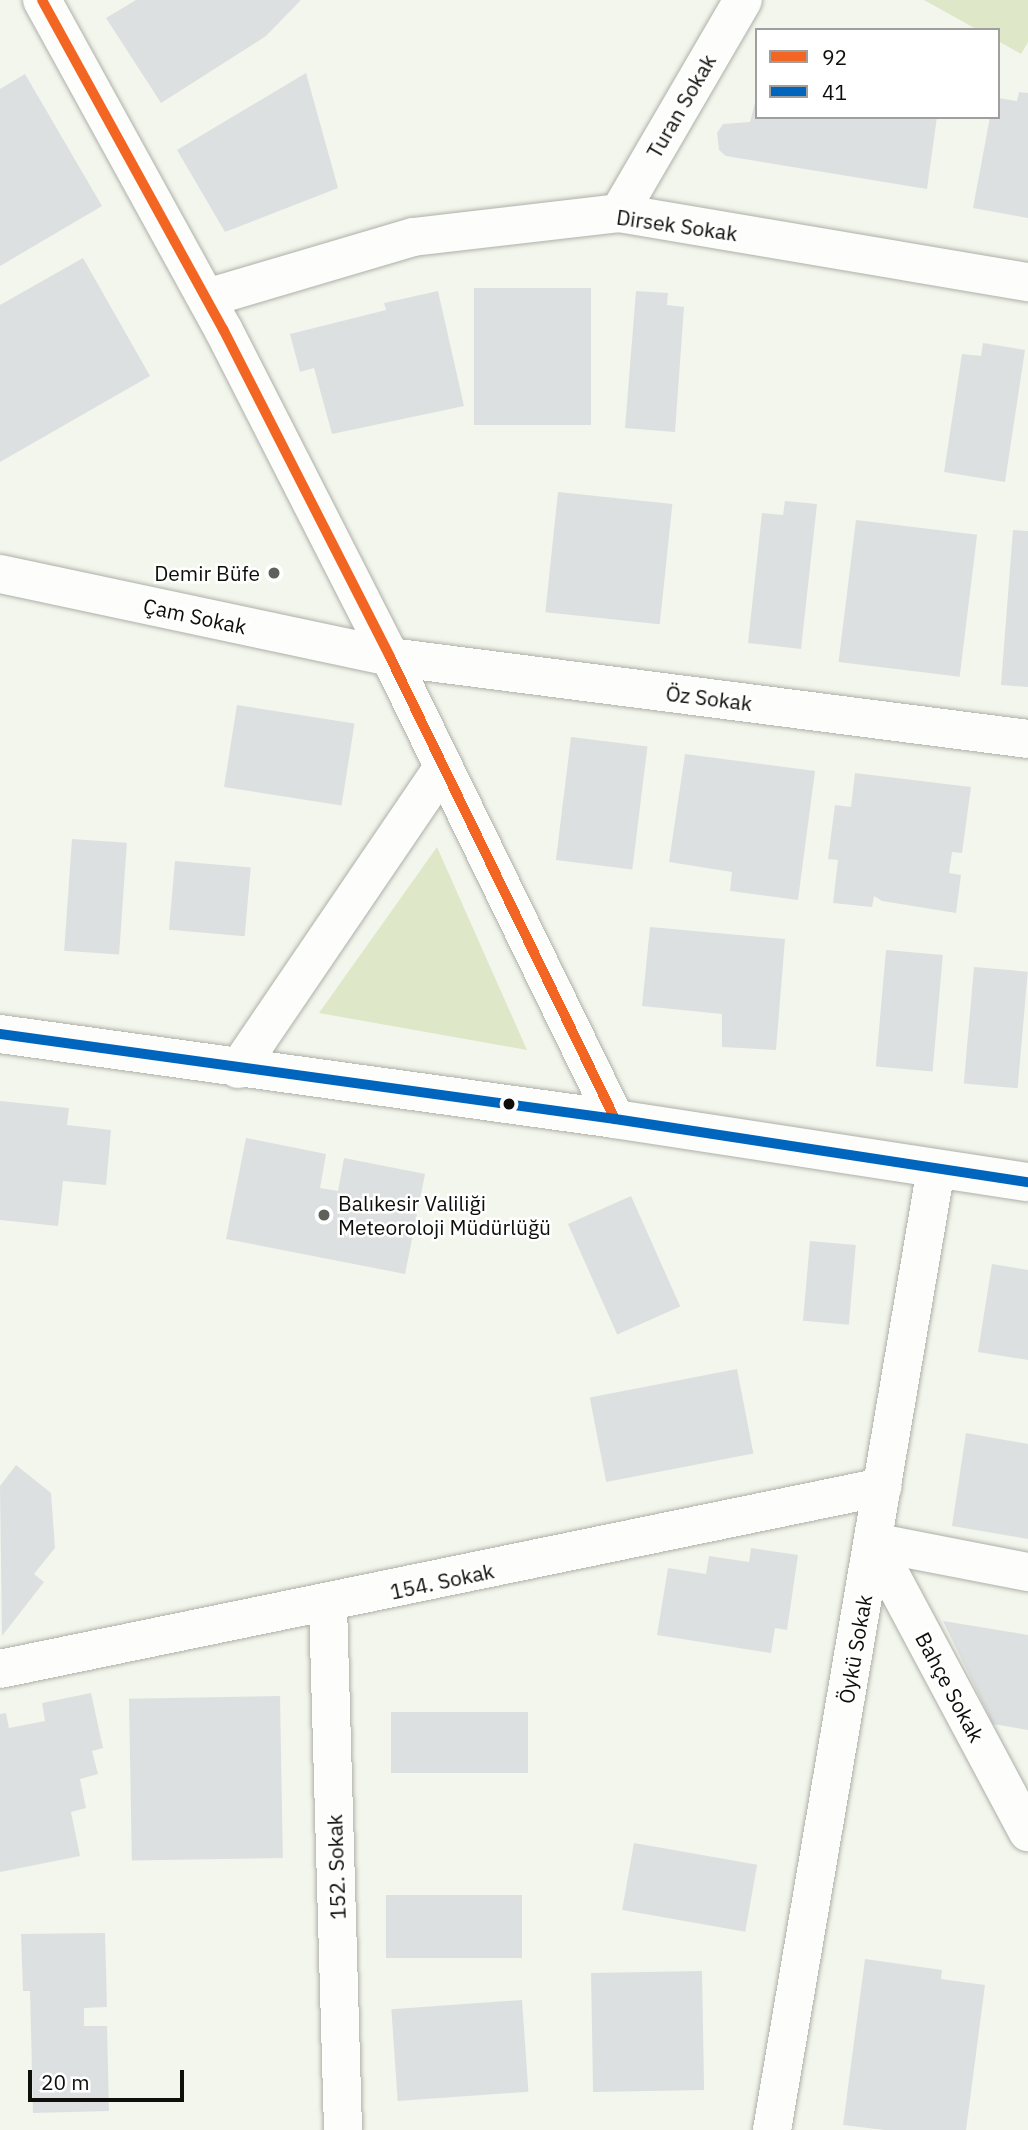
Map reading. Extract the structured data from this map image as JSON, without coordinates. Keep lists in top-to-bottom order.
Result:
{
  "streets": {
    "street": [
      "Turan Sokak",
      "Dirsek Sokak",
      "Çam Sokak",
      "Öz Sokak",
      "154. Sokak",
      "Öykü Sokak",
      "Bahçe Sokak",
      "152. Sokak"
    ]
  },
  "crossings": [
    ["Turan Sokak", "Dirsek Sokak"],
    ["Çam Sokak", "Öz Sokak"],
    ["154. Sokak", "Öykü Sokak"],
    ["154. Sokak", "152. Sokak"],
    ["Öykü Sokak", "Bahçe Sokak"]
  ],
  "places": ["Demir Büfe", "Balıkesir Valiliği Meteoroloji Müdürlüğü"],
  "lines": ["transit line 92", "transit line 41"],
  "legend": ["92", "41"],
  "scale_bar": "20 m"
}
